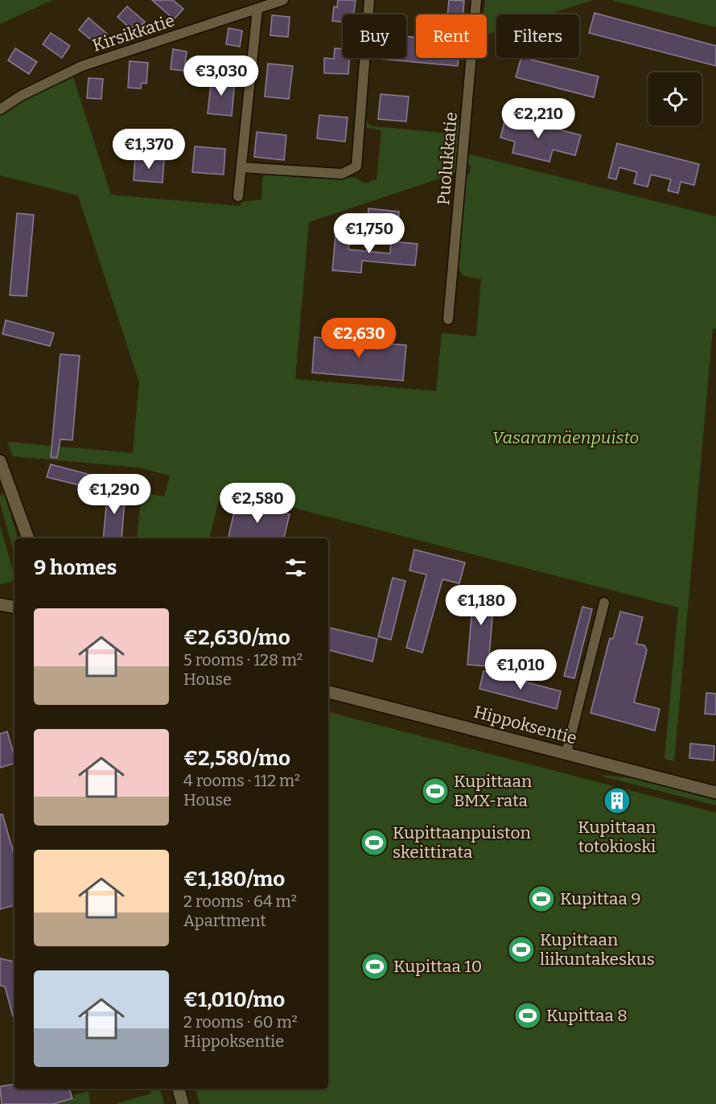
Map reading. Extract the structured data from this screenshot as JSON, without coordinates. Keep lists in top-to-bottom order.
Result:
{
  "streets": {
    "street": ["Kirsikkatie", "Puolukkatie", "Hippoksentie"]
  },
  "parks": ["Vasaramäenpuisto"],
  "places": {
    "sports": [
      "Kupittaan BMX-rata",
      "Kupittaanpuiston skeittirata",
      "Kupittaa 9",
      "Kupittaan liikuntakeskus",
      "Kupittaa 10",
      "Kupittaa 8"
    ],
    "building": ["Kupittaan totokioski"]
  },
  "page": {
    "chip": ["Buy", "Rent", "Filters"],
    "price": [
      "€3,030",
      "€2,210",
      "€1,370",
      "€1,750",
      "€2,630",
      "€1,290",
      "€2,580",
      "€1,180",
      "€1,010"
    ],
    "heading": "9 homes",
    "list": [
      {
        "name": "€2,630/mo",
        "note": "5 rooms · 128 m² · House"
      },
      {
        "name": "€2,580/mo",
        "note": "4 rooms · 112 m² · House"
      },
      {
        "name": "€1,180/mo",
        "note": "2 rooms · 64 m² · Apartment"
      },
      {
        "name": "€1,010/mo",
        "note": "2 rooms · 60 m² · Hippoksentie"
      }
    ]
  }
}
